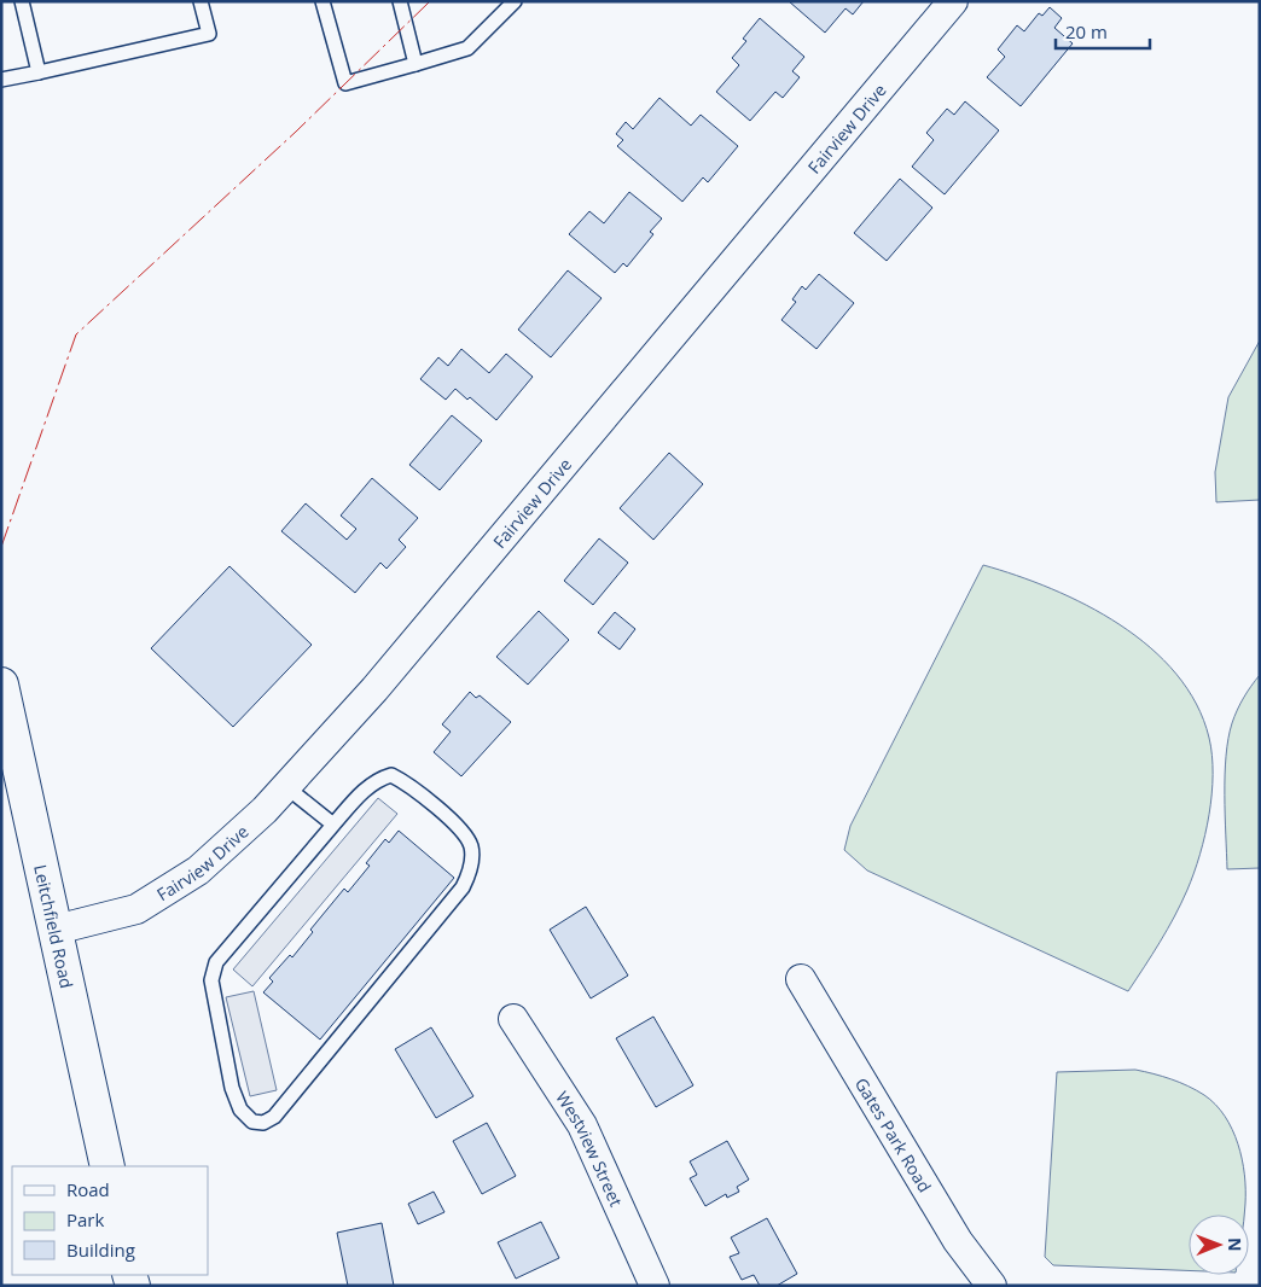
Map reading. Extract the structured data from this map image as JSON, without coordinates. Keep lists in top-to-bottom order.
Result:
{
  "streets": {
    "main road": ["Leitchfield Road"],
    "street": ["Fairview Drive", "Gates Park Road", "Westview Street"]
  },
  "crossings": [
    ["Fairview Drive", "Leitchfield Road"]
  ],
  "legend": ["Road", "Park", "Building"],
  "scale_bar": "20 m",
  "north": "right"
}
